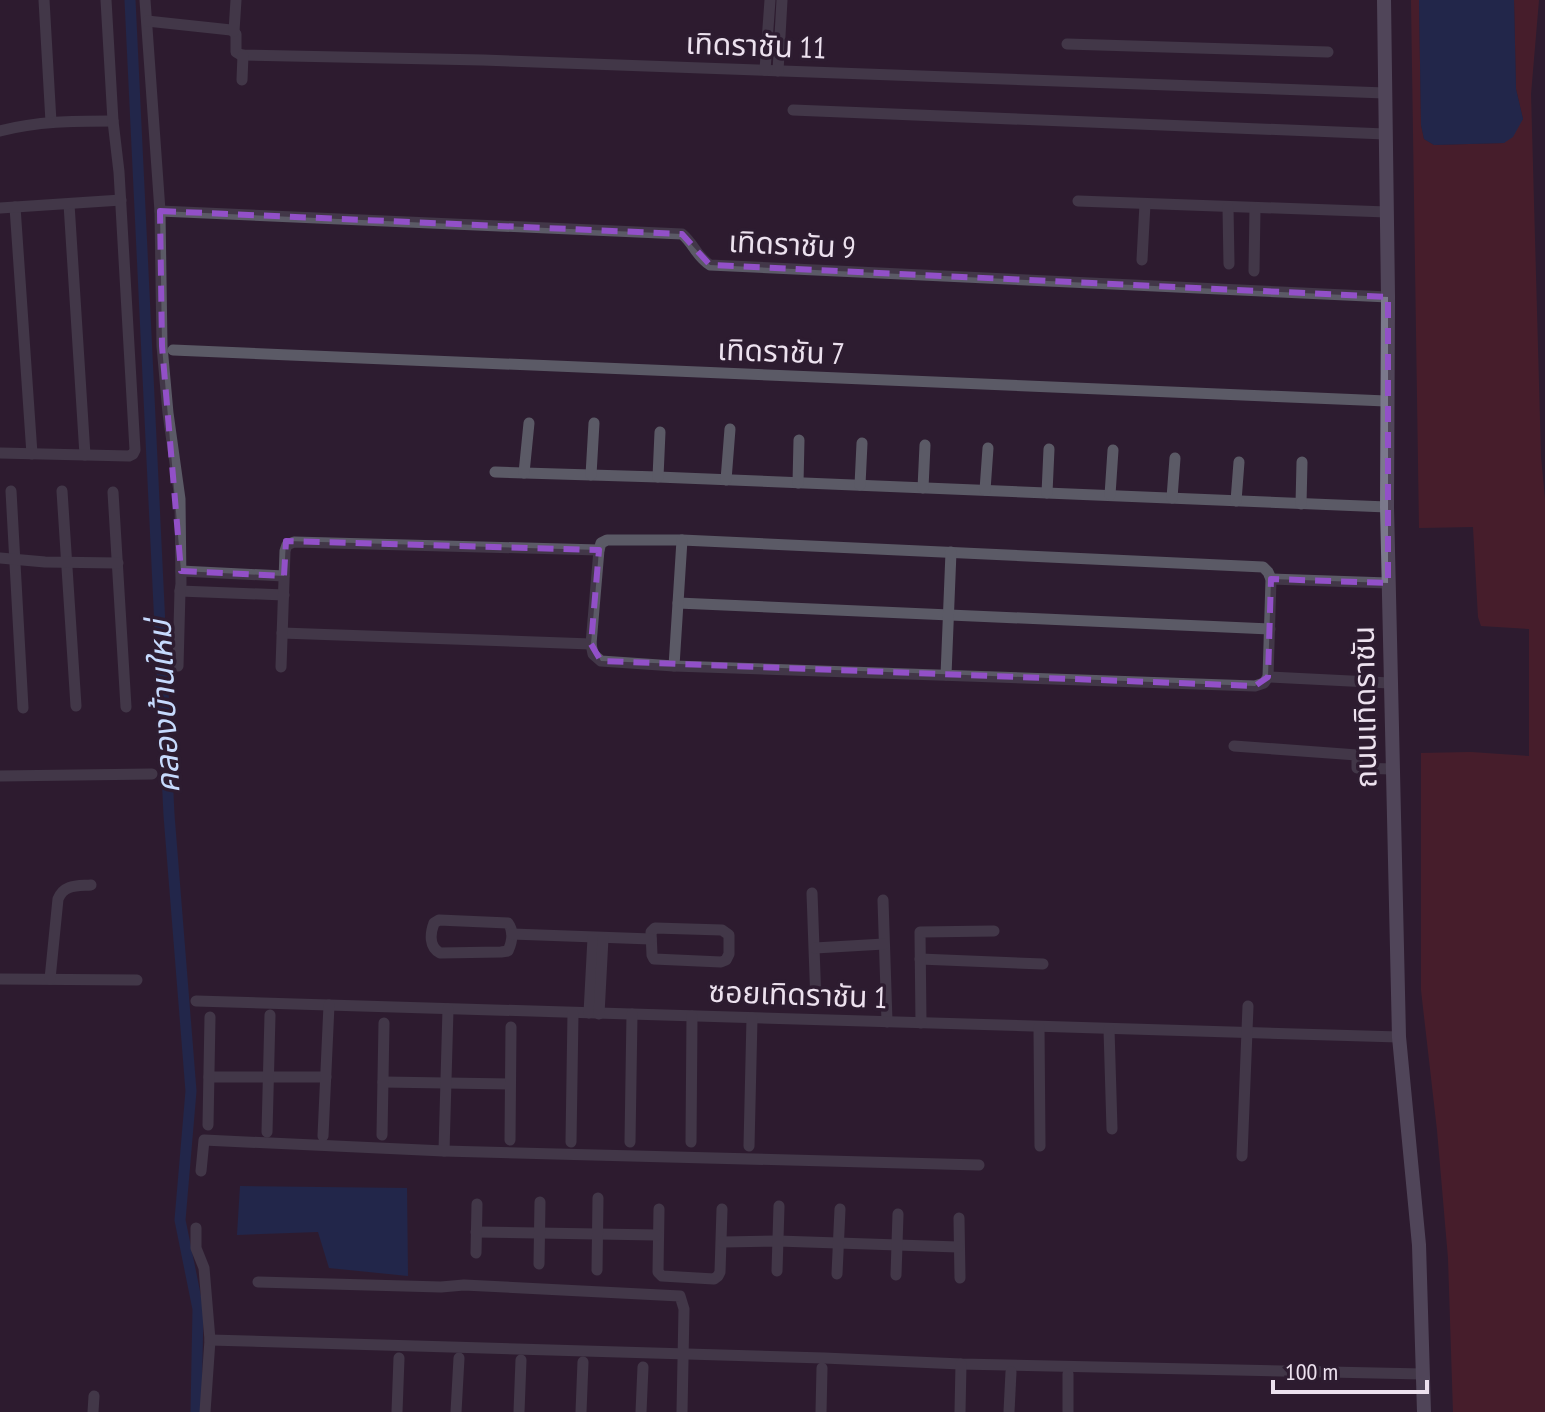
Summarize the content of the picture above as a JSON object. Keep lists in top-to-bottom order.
{
  "streets": {
    "street": [
      "เทิดราชัน 11",
      "เทิดราชัน 9",
      "เทิดราชัน 7",
      "ถนนเทิดราชัน",
      "ซอยเทิดราชัน 1"
    ]
  },
  "crossings": [
    ["เทิดราชัน 11", "ถนนเทิดราชัน"],
    ["เทิดราชัน 9", "ถนนเทิดราชัน"],
    ["เทิดราชัน 7", "ถนนเทิดราชัน"],
    ["ถนนเทิดราชัน", "ซอยเทิดราชัน 1"]
  ],
  "water": ["คลองบ้านใหม่"],
  "scale_bar": "100 m"
}
